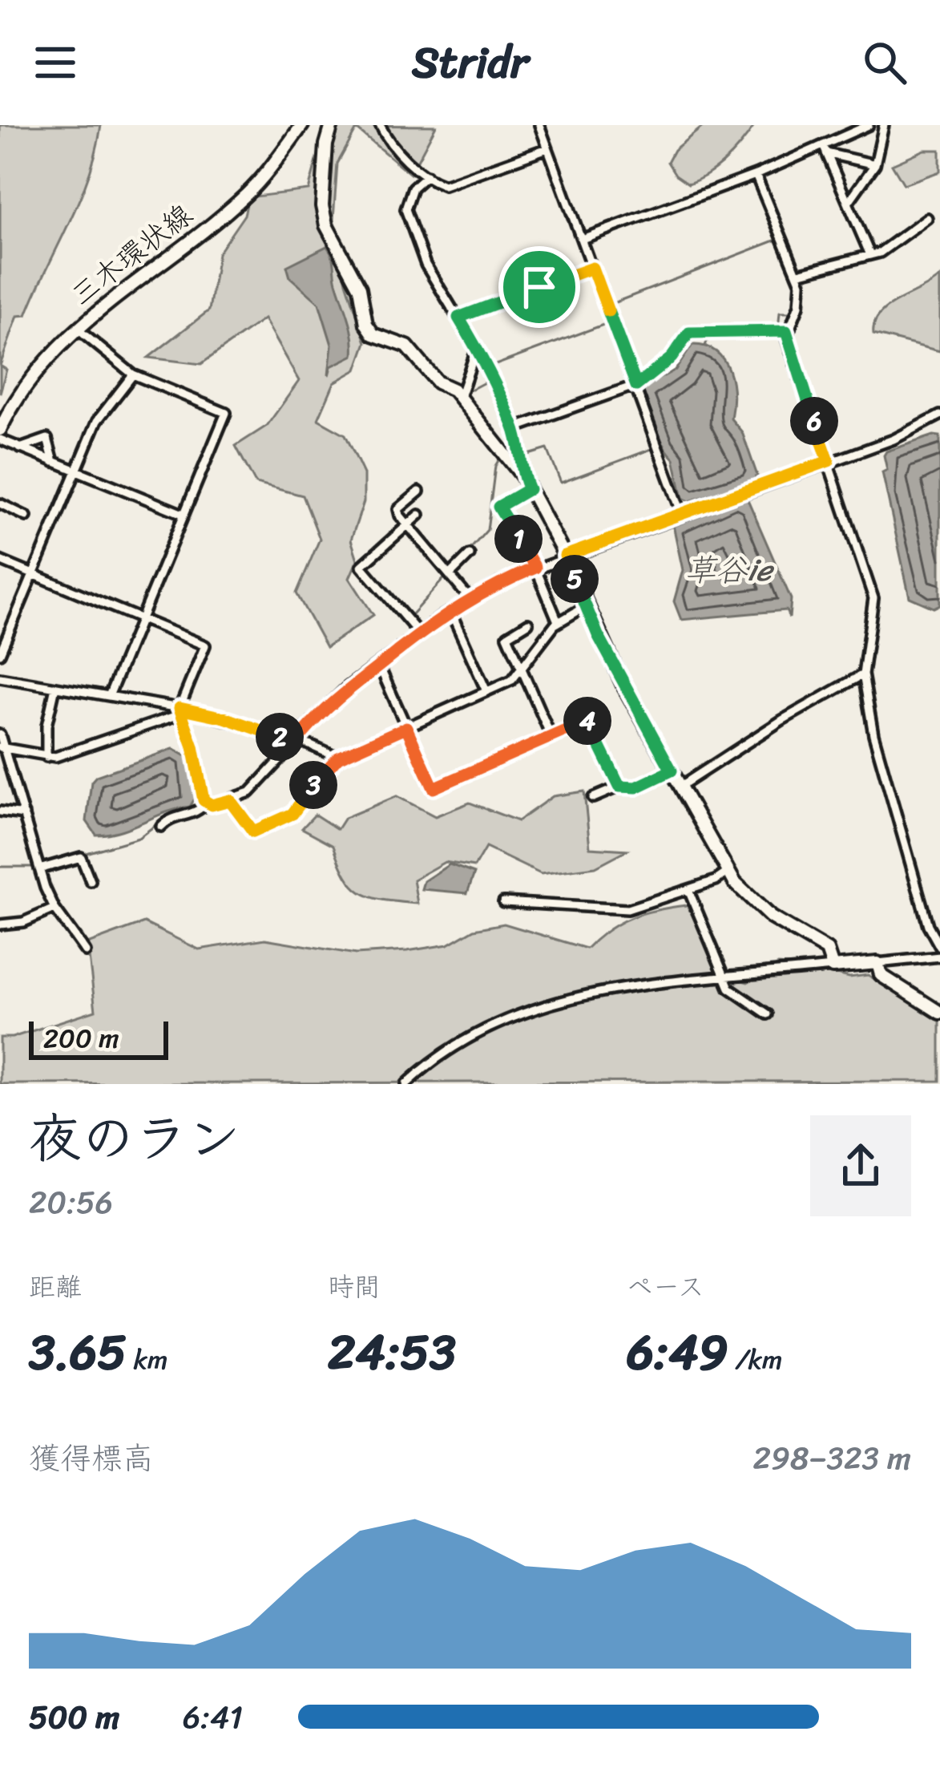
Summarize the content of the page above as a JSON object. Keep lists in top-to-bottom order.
{
  "streets": {
    "main road": ["三木環状線"]
  },
  "water": ["草谷ie"],
  "scale_bar": "200 m",
  "page": {
    "header": "Stridr",
    "pins": [
      "6",
      "1",
      "5",
      "4",
      "2",
      "3"
    ],
    "scale": "200 m",
    "heading": ["夜のラン", "20:56"],
    "stats": [
      ["距離", "3.65 km"],
      ["時間", "24:53"],
      ["ペース", "6:49 /km"]
    ],
    "chart": ["獲得標高", "298–323 m"],
    "list": [
      {
        "name": "500 m",
        "note": "6:41"
      }
    ]
  }
}
